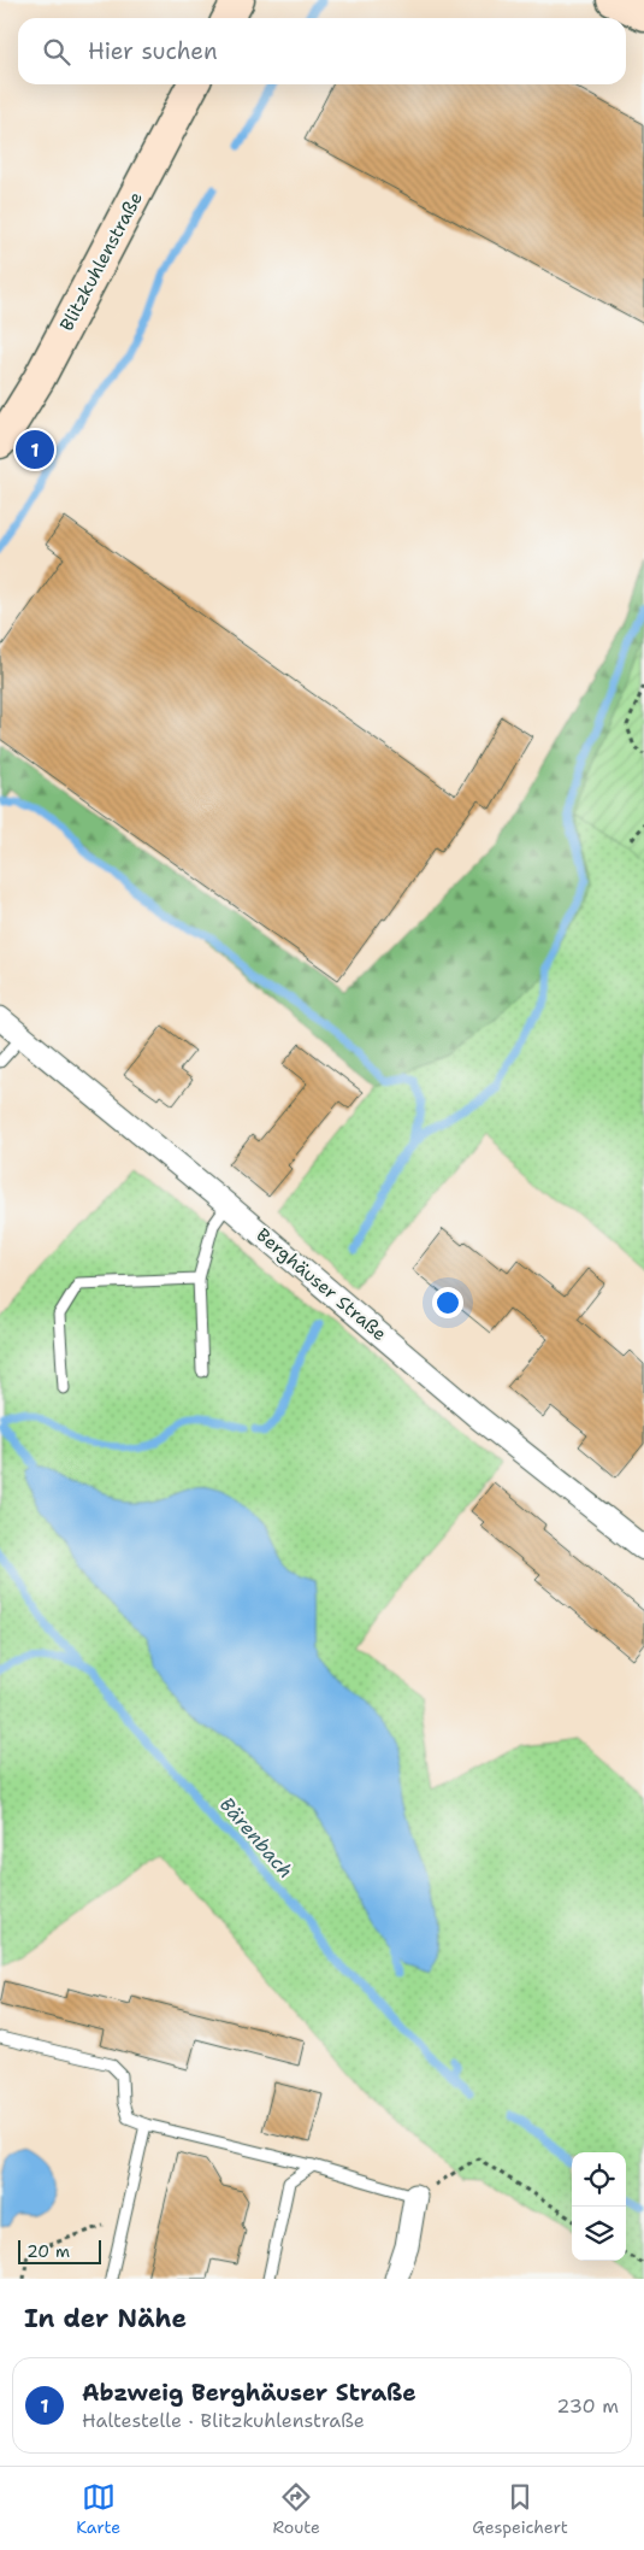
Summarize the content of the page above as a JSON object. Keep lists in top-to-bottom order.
{
  "streets": {
    "main road": ["Blitzkuhlenstraße"],
    "street": ["Berghäuser Straße"]
  },
  "water": ["Bärenbach"],
  "scale_bar": "20 m",
  "page": {
    "search": "Hier suchen",
    "pins": "1",
    "scale": "20 m",
    "heading": "In der Nähe",
    "list": [
      {
        "mark": "1",
        "name": "Abzweig Berghäuser Straße",
        "note": "Haltestelle · Blitzkuhlenstraße",
        "value": "230 m"
      }
    ],
    "nav": ["Karte", "Route", "Gespeichert"]
  }
}
